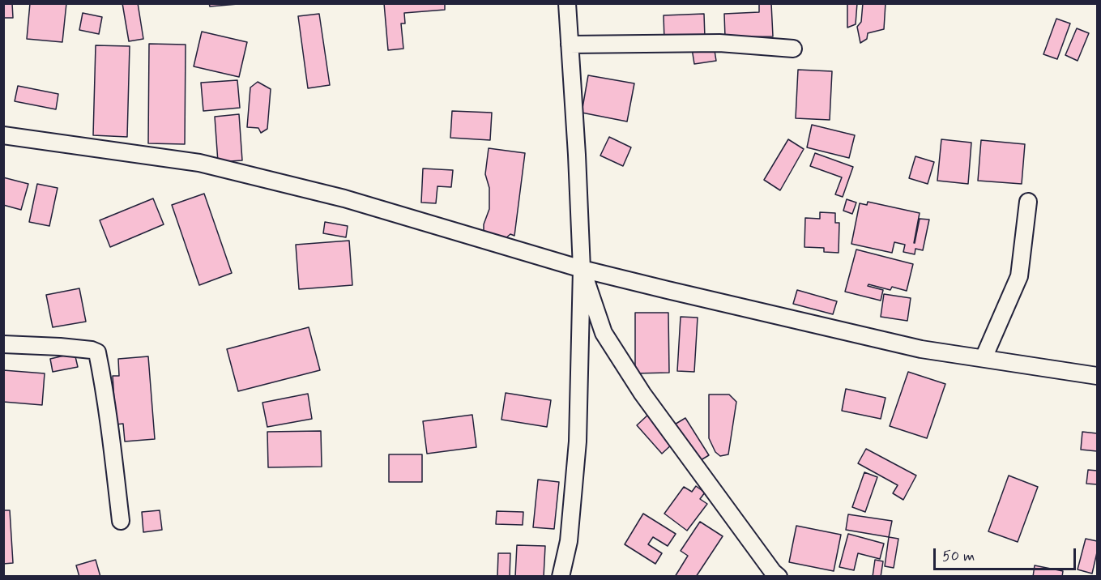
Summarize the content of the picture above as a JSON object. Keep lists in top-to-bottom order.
{
  "scale_bar": "50 m"
}
